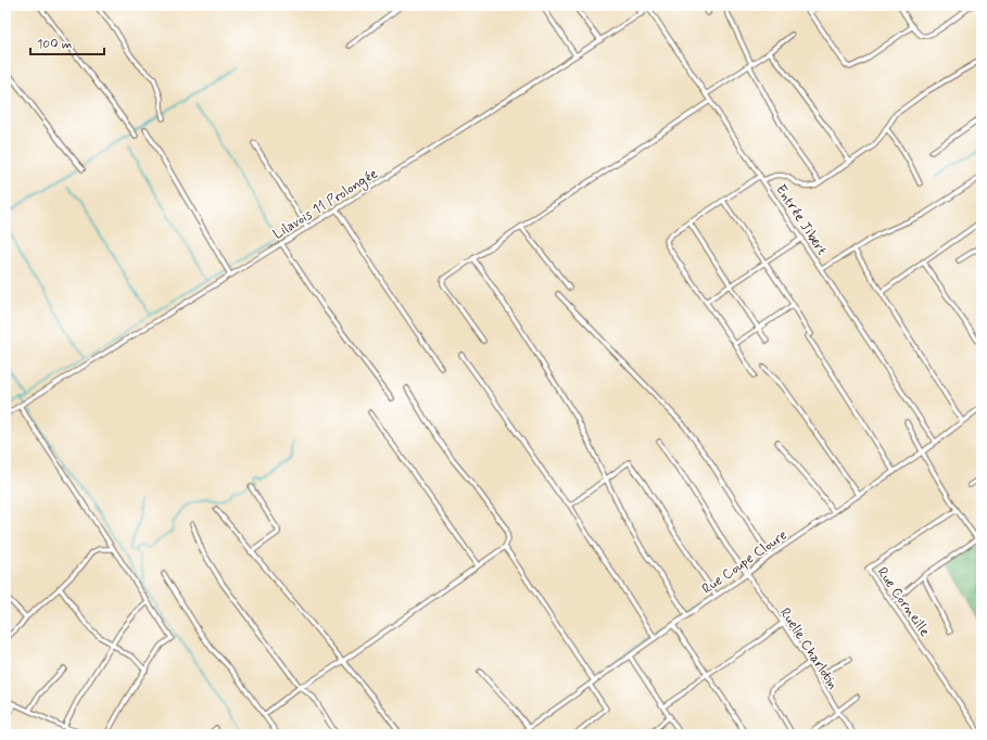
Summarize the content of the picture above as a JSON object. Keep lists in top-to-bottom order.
{
  "streets": {
    "street": [
      "Lilavois 11 Prolongée",
      "Entrée Jibert",
      "Rue Coupe Cloure",
      "Rue Corneille",
      "Ruelle Charlotin"
    ]
  },
  "crossings": [
    ["Lilavois 11 Prolongée", "Entrée Jibert"],
    ["Entrée Jibert", "Rue Coupe Cloure"],
    ["Rue Coupe Cloure", "Ruelle Charlotin"]
  ],
  "scale_bar": "100 m"
}
